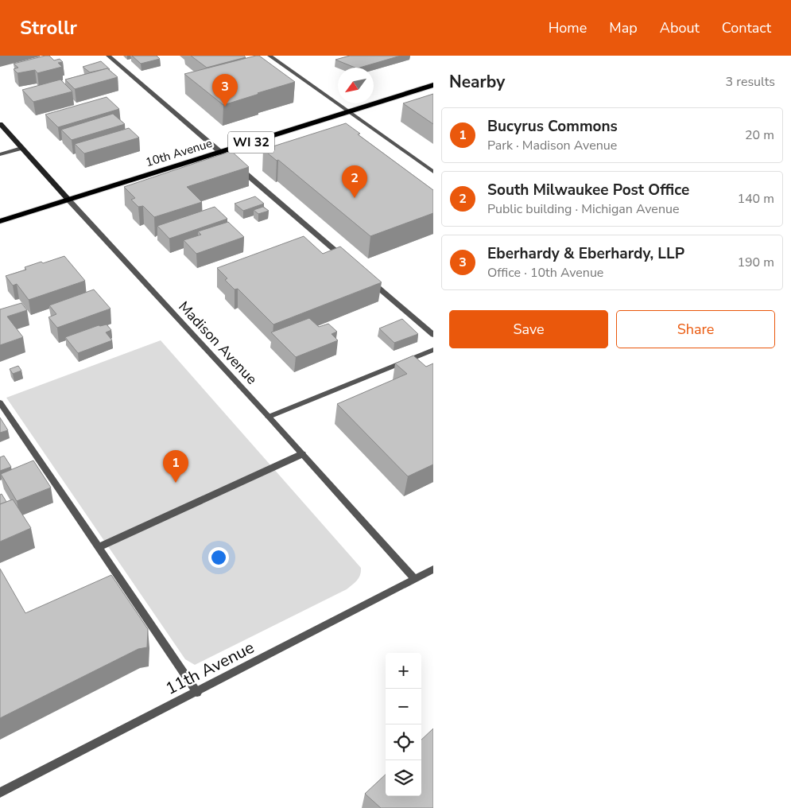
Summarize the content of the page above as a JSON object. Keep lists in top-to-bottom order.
{
  "streets": {
    "main road": ["WI 32", "10th Avenue"],
    "street": ["Madison Avenue", "11th Avenue"]
  },
  "crossings": [
    ["10th Avenue", "Madison Avenue"],
    ["Madison Avenue", "11th Avenue"]
  ],
  "north": "bottom left",
  "page": {
    "header": "Strollr",
    "nav": [
      "Home",
      "Map",
      "About",
      "Contact"
    ],
    "heading": ["Nearby", "3 results"],
    "pins": ["3", "2", "1"],
    "list": [
      {
        "mark": "1",
        "name": "Bucyrus Commons",
        "note": "Park · Madison Avenue",
        "value": "20 m"
      },
      {
        "mark": "2",
        "name": "South Milwaukee Post Office",
        "note": "Public building · Michigan Avenue",
        "value": "140 m"
      },
      {
        "mark": "3",
        "name": "Eberhardy & Eberhardy, LLP",
        "note": "Office · 10th Avenue",
        "value": "190 m"
      }
    ],
    "buttons": ["Save", "Share"],
    "map_buttons": ["+", "−"]
  }
}
